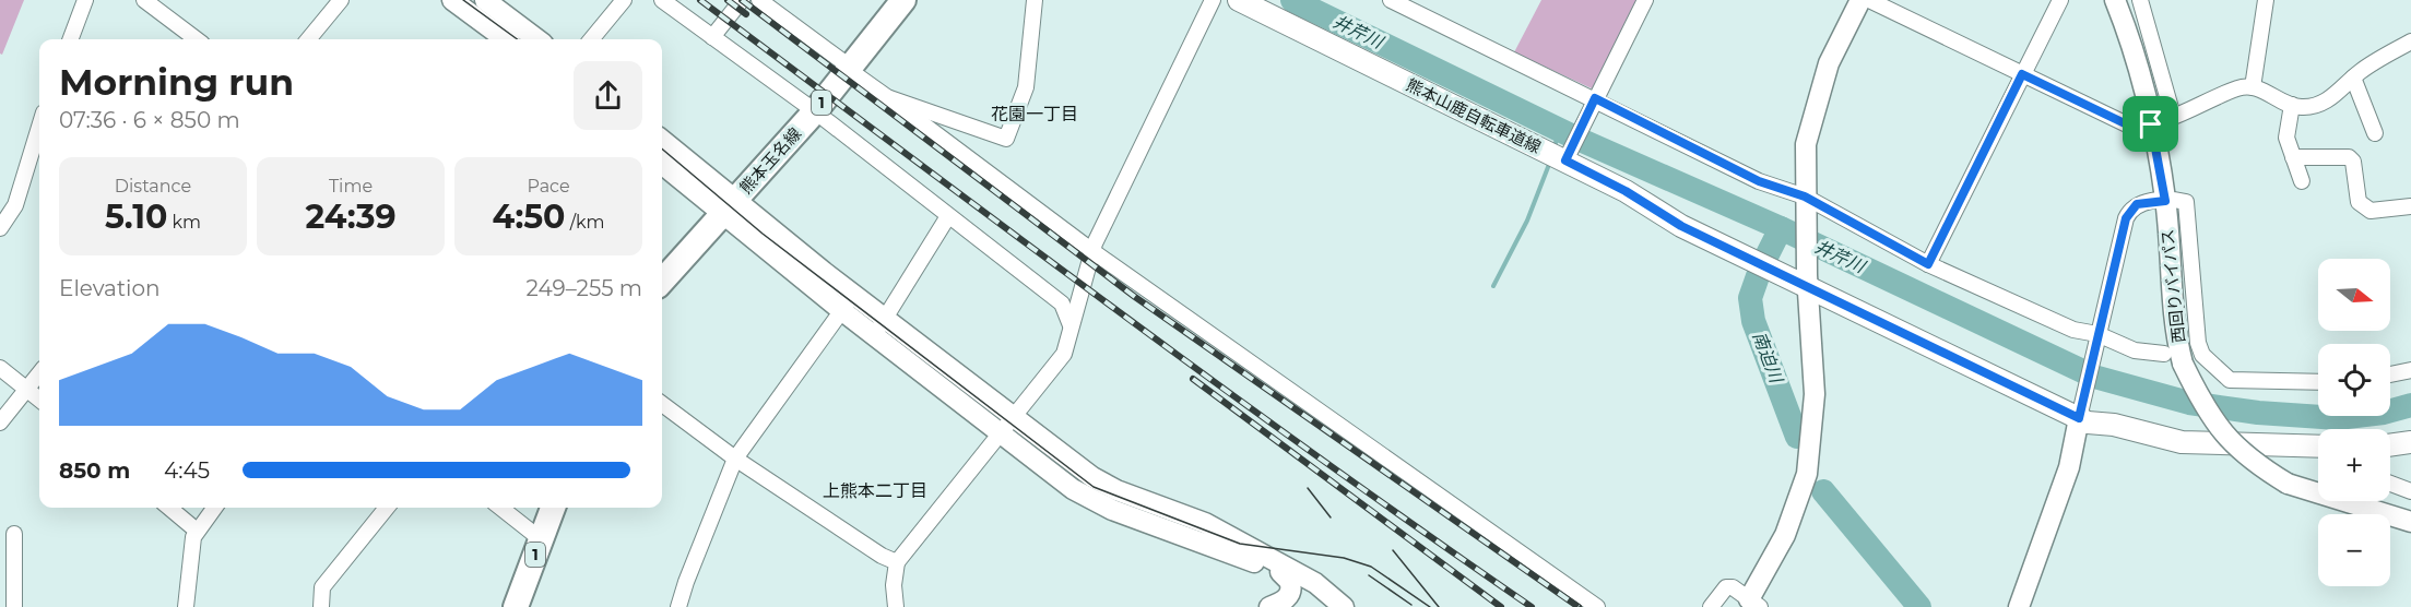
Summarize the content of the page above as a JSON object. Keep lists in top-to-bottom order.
{
  "streets": {
    "main road": ["1", "熊本山鹿自転車道線", "熊本玉名線"],
    "street": ["西回りバイパス"]
  },
  "districts": ["花園一丁目", "上熊本二丁目"],
  "water": ["井芹川", "南迫川"],
  "north": "right",
  "page": {
    "heading": ["Morning run", "07:36 · 6 × 850 m"],
    "stats": [
      ["Distance", "5.10 km"],
      ["Time", "24:39"],
      ["Pace", "4:50 /km"]
    ],
    "map_buttons": ["+", "−"],
    "chart": ["Elevation", "249–255 m"],
    "list": [
      {
        "name": "850 m",
        "note": "4:45"
      }
    ]
  }
}
